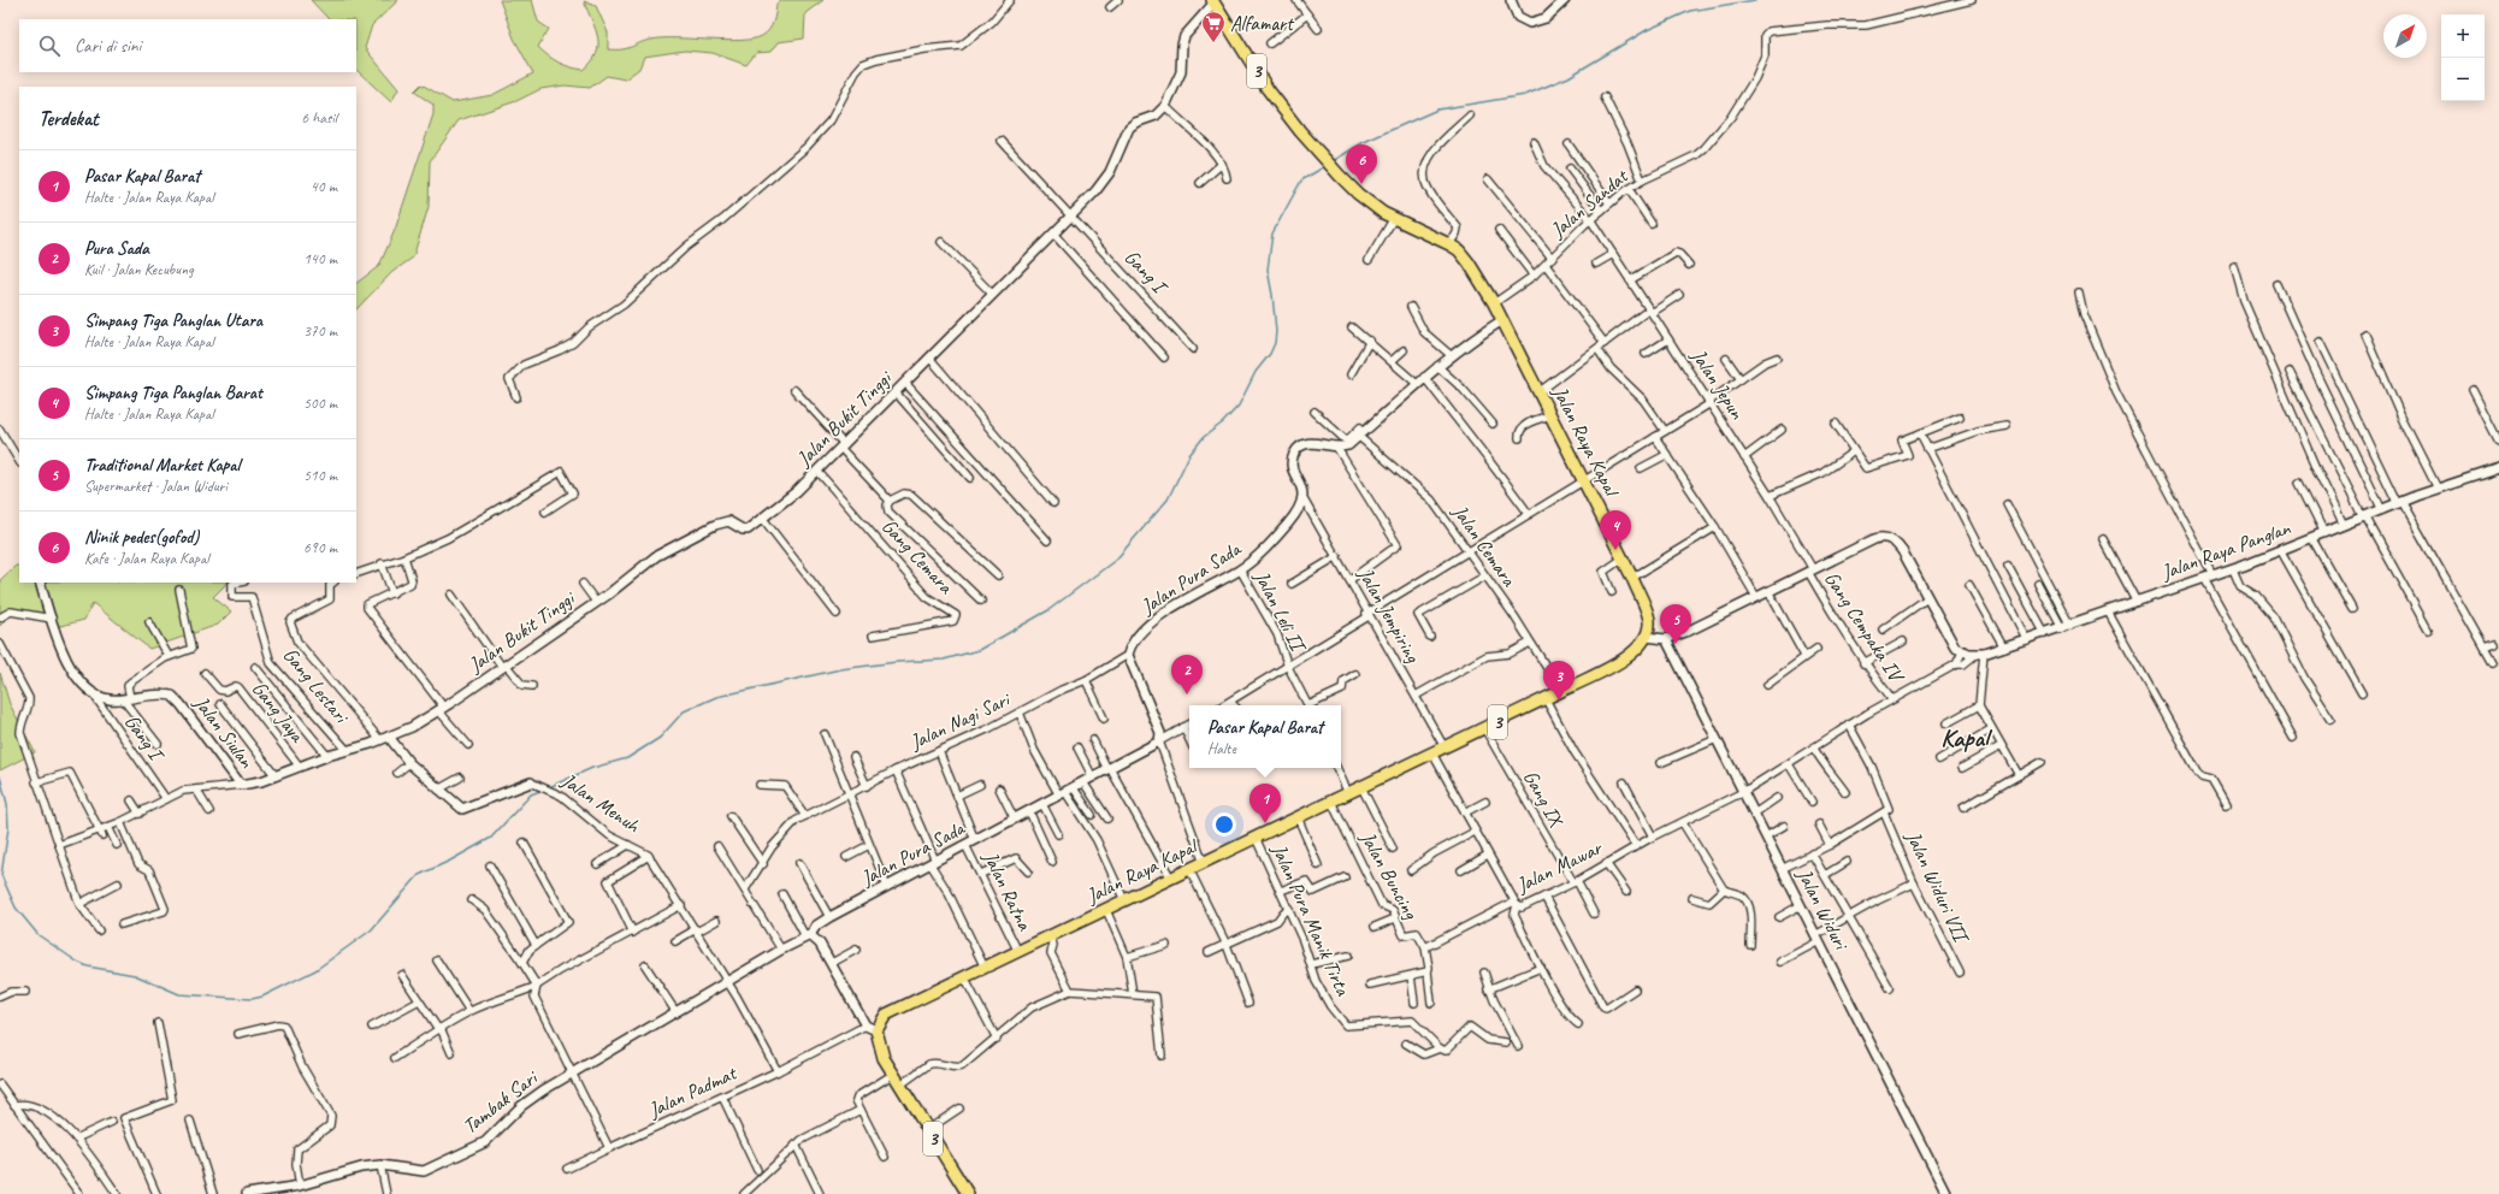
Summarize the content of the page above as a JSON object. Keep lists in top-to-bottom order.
{
  "streets": {
    "highway": ["3", "Jalan Raya Kapal"],
    "street": [
      "Jalan Sandat",
      "Gang I",
      "Jalan Jepun",
      "Jalan Bukit Tinggi",
      "Jalan Cemara",
      "Jalan Raya Panglan",
      "Gang Cemara",
      "Jalan Pura Sada",
      "Jalan Leli II",
      "Jalan Jempiring",
      "Gang Cempaka IV",
      "Gang Lestari",
      "Gang Jaya",
      "Jalan Nagi Sari",
      "Jalan Siulan",
      "Gang IX",
      "Jalan Menuh",
      "Jalan Mawar",
      "Jalan Buncing",
      "Jalan Widuri VII",
      "Jalan Ratna",
      "Jalan Widuri",
      "Jalan Pura Manik Tirta",
      "Jalan Padmat",
      "Tambak Sari"
    ]
  },
  "crossings": [
    ["3", "Jalan Raya Kapal"],
    ["3", "Jalan Padmat"],
    ["Jalan Sandat", "Jalan Jepun"],
    ["Jalan Sandat", "Jalan Raya Kapal"],
    ["Gang I", "Jalan Bukit Tinggi"],
    ["Gang I", "Jalan Siulan"],
    ["Jalan Jepun", "Gang Cempaka IV"],
    ["Jalan Bukit Tinggi", "Jalan Raya Kapal"],
    ["Jalan Bukit Tinggi", "Gang Cemara"],
    ["Jalan Bukit Tinggi", "Jalan Siulan"],
    ["Jalan Bukit Tinggi", "Jalan Menuh"],
    ["Jalan Raya Kapal", "Jalan Cemara"],
    ["Jalan Raya Kapal", "Jalan Jempiring"],
    ["Jalan Raya Kapal", "Gang IX"],
    ["Jalan Raya Kapal", "Jalan Mawar"],
    ["Jalan Raya Kapal", "Jalan Buncing"],
    ["Jalan Raya Kapal", "Jalan Ratna"],
    ["Jalan Raya Kapal", "Jalan Pura Manik Tirta"],
    ["Jalan Raya Kapal", "Jalan Padmat"],
    ["Jalan Raya Panglan", "Jalan Mawar"],
    ["Jalan Pura Sada", "Jalan Leli II"],
    ["Jalan Pura Sada", "Jalan Jempiring"],
    ["Jalan Pura Sada", "Jalan Nagi Sari"],
    ["Jalan Pura Sada", "Jalan Ratna"],
    ["Jalan Pura Sada", "Tambak Sari"],
    ["Gang Cempaka IV", "Jalan Mawar"],
    ["Gang Lestari", "Jalan Siulan"],
    ["Gang Jaya", "Jalan Siulan"],
    ["Jalan Siulan", "Jalan Menuh"],
    ["Gang IX", "Jalan Mawar"],
    ["Jalan Menuh", "Jalan Padmat"],
    ["Jalan Menuh", "Tambak Sari"],
    ["Jalan Mawar", "Jalan Widuri VII"],
    ["Jalan Mawar", "Jalan Widuri"]
  ],
  "districts": ["Kapal"],
  "places": {
    "supermarket": ["Alfamart"]
  },
  "north": "top right",
  "page": {
    "map_buttons": ["+", "−"],
    "search": "Cari di sini",
    "heading": ["Terdekat", "6 hasil"],
    "pins": [
      "6",
      "4",
      "5",
      "2",
      "3",
      "1"
    ],
    "list": [
      {
        "mark": "1",
        "name": "Pasar Kapal Barat",
        "note": "Halte · Jalan Raya Kapal",
        "value": "40 m"
      },
      {
        "mark": "2",
        "name": "Pura Sada",
        "note": "Kuil · Jalan Kecubung",
        "value": "140 m"
      },
      {
        "mark": "3",
        "name": "Simpang Tiga Panglan Utara",
        "note": "Halte · Jalan Raya Kapal",
        "value": "370 m"
      },
      {
        "mark": "4",
        "name": "Simpang Tiga Panglan Barat",
        "note": "Halte · Jalan Raya Kapal",
        "value": "500 m"
      },
      {
        "mark": "5",
        "name": "Traditional Market Kapal",
        "note": "Supermarket · Jalan Widuri",
        "value": "510 m"
      },
      {
        "mark": "6",
        "name": "Ninik pedes(gofod)",
        "note": "Kafe · Jalan Raya Kapal",
        "value": "690 m"
      }
    ],
    "popup": ["Pasar Kapal Barat", "Halte"]
  }
}
